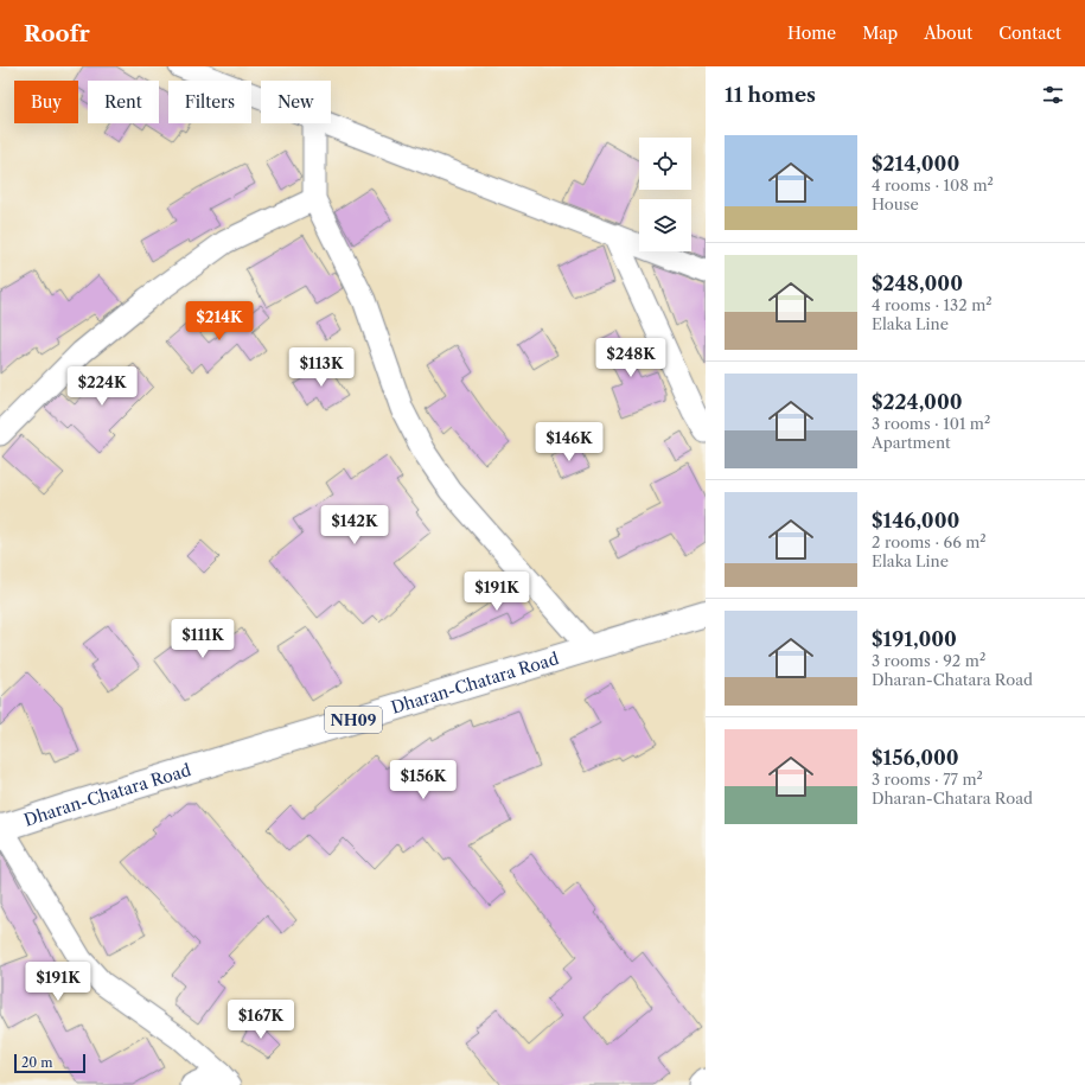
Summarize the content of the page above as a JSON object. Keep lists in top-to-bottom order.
{
  "streets": {
    "main road": ["Dharan-Chatara Road", "NH09"]
  },
  "scale_bar": "20 m",
  "page": {
    "header": "Roofr",
    "nav": [
      "Home",
      "Map",
      "About",
      "Contact"
    ],
    "heading": "11 homes",
    "chip": [
      "Buy",
      "Rent",
      "Filters",
      "New"
    ],
    "list": [
      {
        "name": "$214,000",
        "note": "4 rooms · 108 m² · House"
      },
      {
        "name": "$248,000",
        "note": "4 rooms · 132 m² · Elaka Line"
      },
      {
        "name": "$224,000",
        "note": "3 rooms · 101 m² · Apartment"
      },
      {
        "name": "$146,000",
        "note": "2 rooms · 66 m² · Elaka Line"
      },
      {
        "name": "$191,000",
        "note": "3 rooms · 92 m² · Dharan-Chatara Road"
      },
      {
        "name": "$156,000",
        "note": "3 rooms · 77 m² · Dharan-Chatara Road"
      }
    ],
    "price": [
      "$214K",
      "$248K",
      "$113K",
      "$224K",
      "$146K",
      "$142K",
      "$191K",
      "$111K",
      "$156K",
      "$191K",
      "$167K"
    ],
    "scale": "20 m"
  }
}
